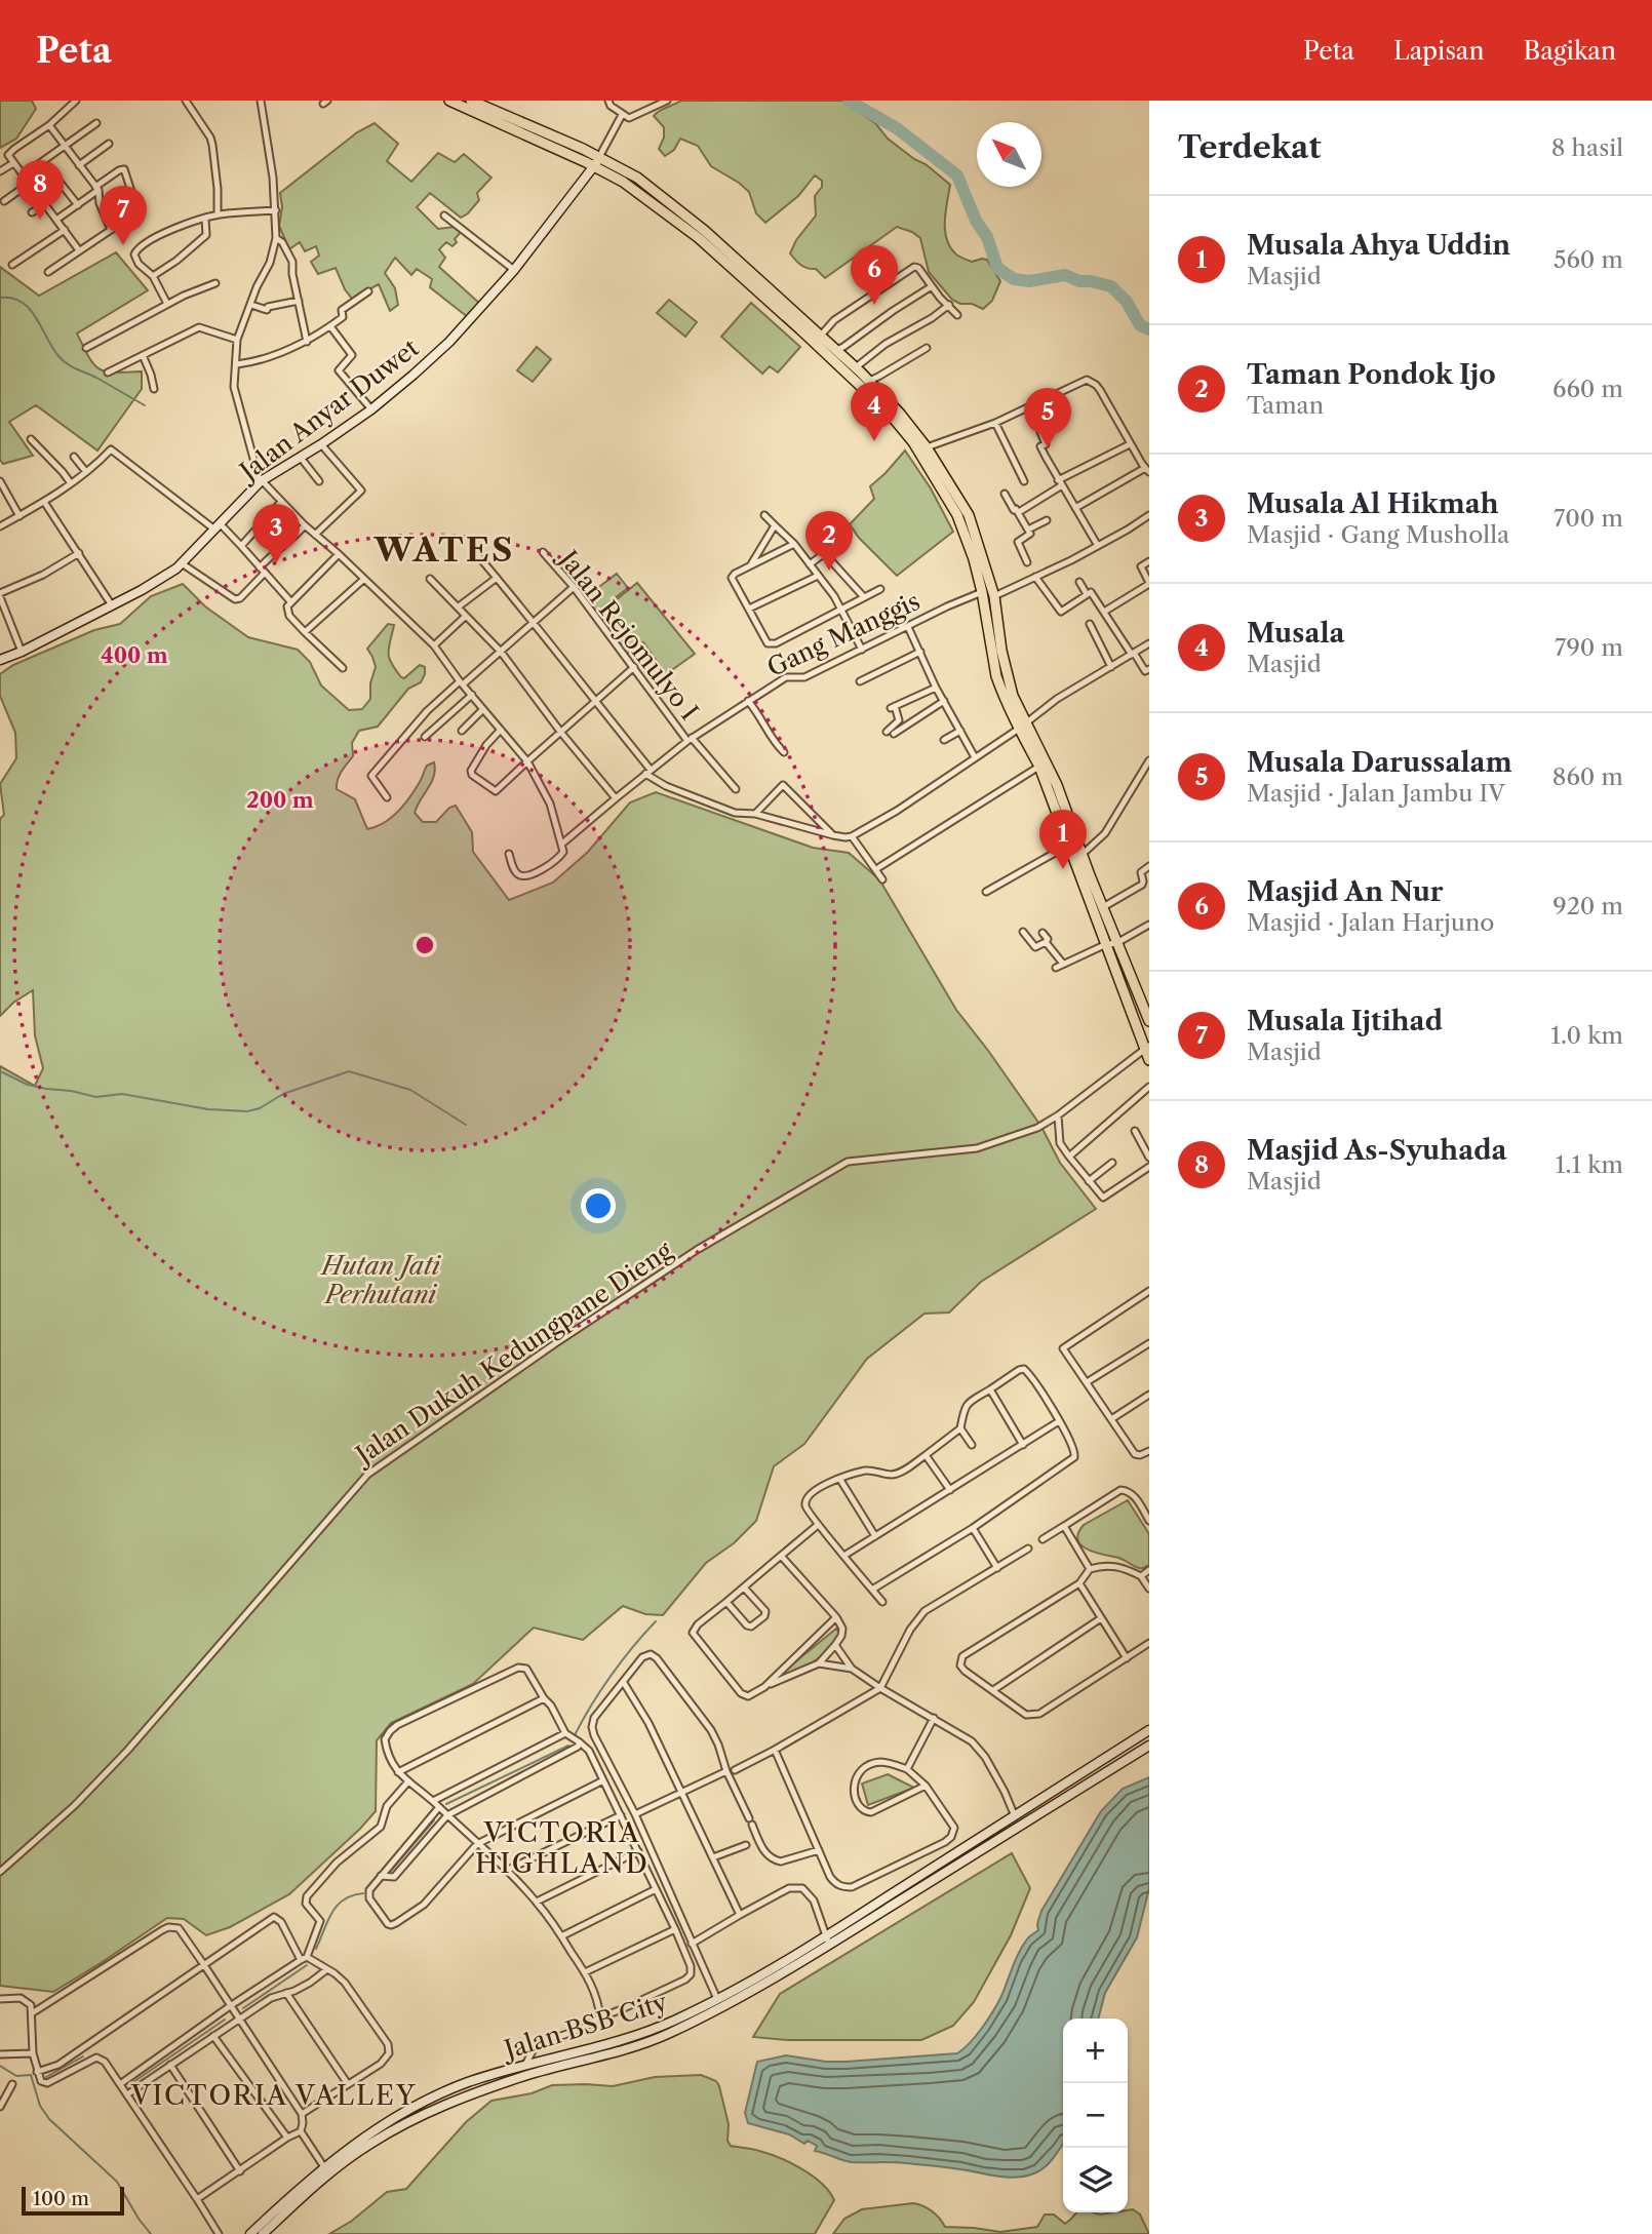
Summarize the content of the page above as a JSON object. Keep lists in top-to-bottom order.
{
  "streets": {
    "street": [
      "Jalan Anyar Duwet",
      "Gang Manggis",
      "Jalan Rejomulyo I",
      "Jalan Dukuh Kedungpane Dieng",
      "Jalan BSB City"
    ]
  },
  "crossings": [
    ["Gang Manggis", "Jalan Rejomulyo I"]
  ],
  "districts": ["WATES", "VICTORIA HIGHLAND", "VICTORIA VALLEY"],
  "parks": ["Hutan Jati Perhutani"],
  "scale_bar": "100 m",
  "north": "top left",
  "page": {
    "header": "Peta",
    "nav": ["Peta", "Lapisan", "Bagikan"],
    "heading": ["Terdekat", "8 hasil"],
    "pins": [
      "8",
      "7",
      "6",
      "4",
      "5",
      "3",
      "2",
      "1"
    ],
    "list": [
      {
        "mark": "1",
        "name": "Musala Ahya Uddin",
        "note": "Masjid",
        "value": "560 m"
      },
      {
        "mark": "2",
        "name": "Taman Pondok Ijo",
        "note": "Taman",
        "value": "660 m"
      },
      {
        "mark": "3",
        "name": "Musala Al Hikmah",
        "note": "Masjid · Gang Musholla",
        "value": "700 m"
      },
      {
        "mark": "4",
        "name": "Musala",
        "note": "Masjid",
        "value": "790 m"
      },
      {
        "mark": "5",
        "name": "Musala Darussalam",
        "note": "Masjid · Jalan Jambu IV",
        "value": "860 m"
      },
      {
        "mark": "6",
        "name": "Masjid An Nur",
        "note": "Masjid · Jalan Harjuno",
        "value": "920 m"
      },
      {
        "mark": "7",
        "name": "Musala Ijtihad",
        "note": "Masjid",
        "value": "1.0 km"
      },
      {
        "mark": "8",
        "name": "Masjid As-Syuhada",
        "note": "Masjid",
        "value": "1.1 km"
      }
    ],
    "map_buttons": ["+", "−"],
    "scale": "100 m"
  },
  "rings": ["400 m", "200 m"]
}
